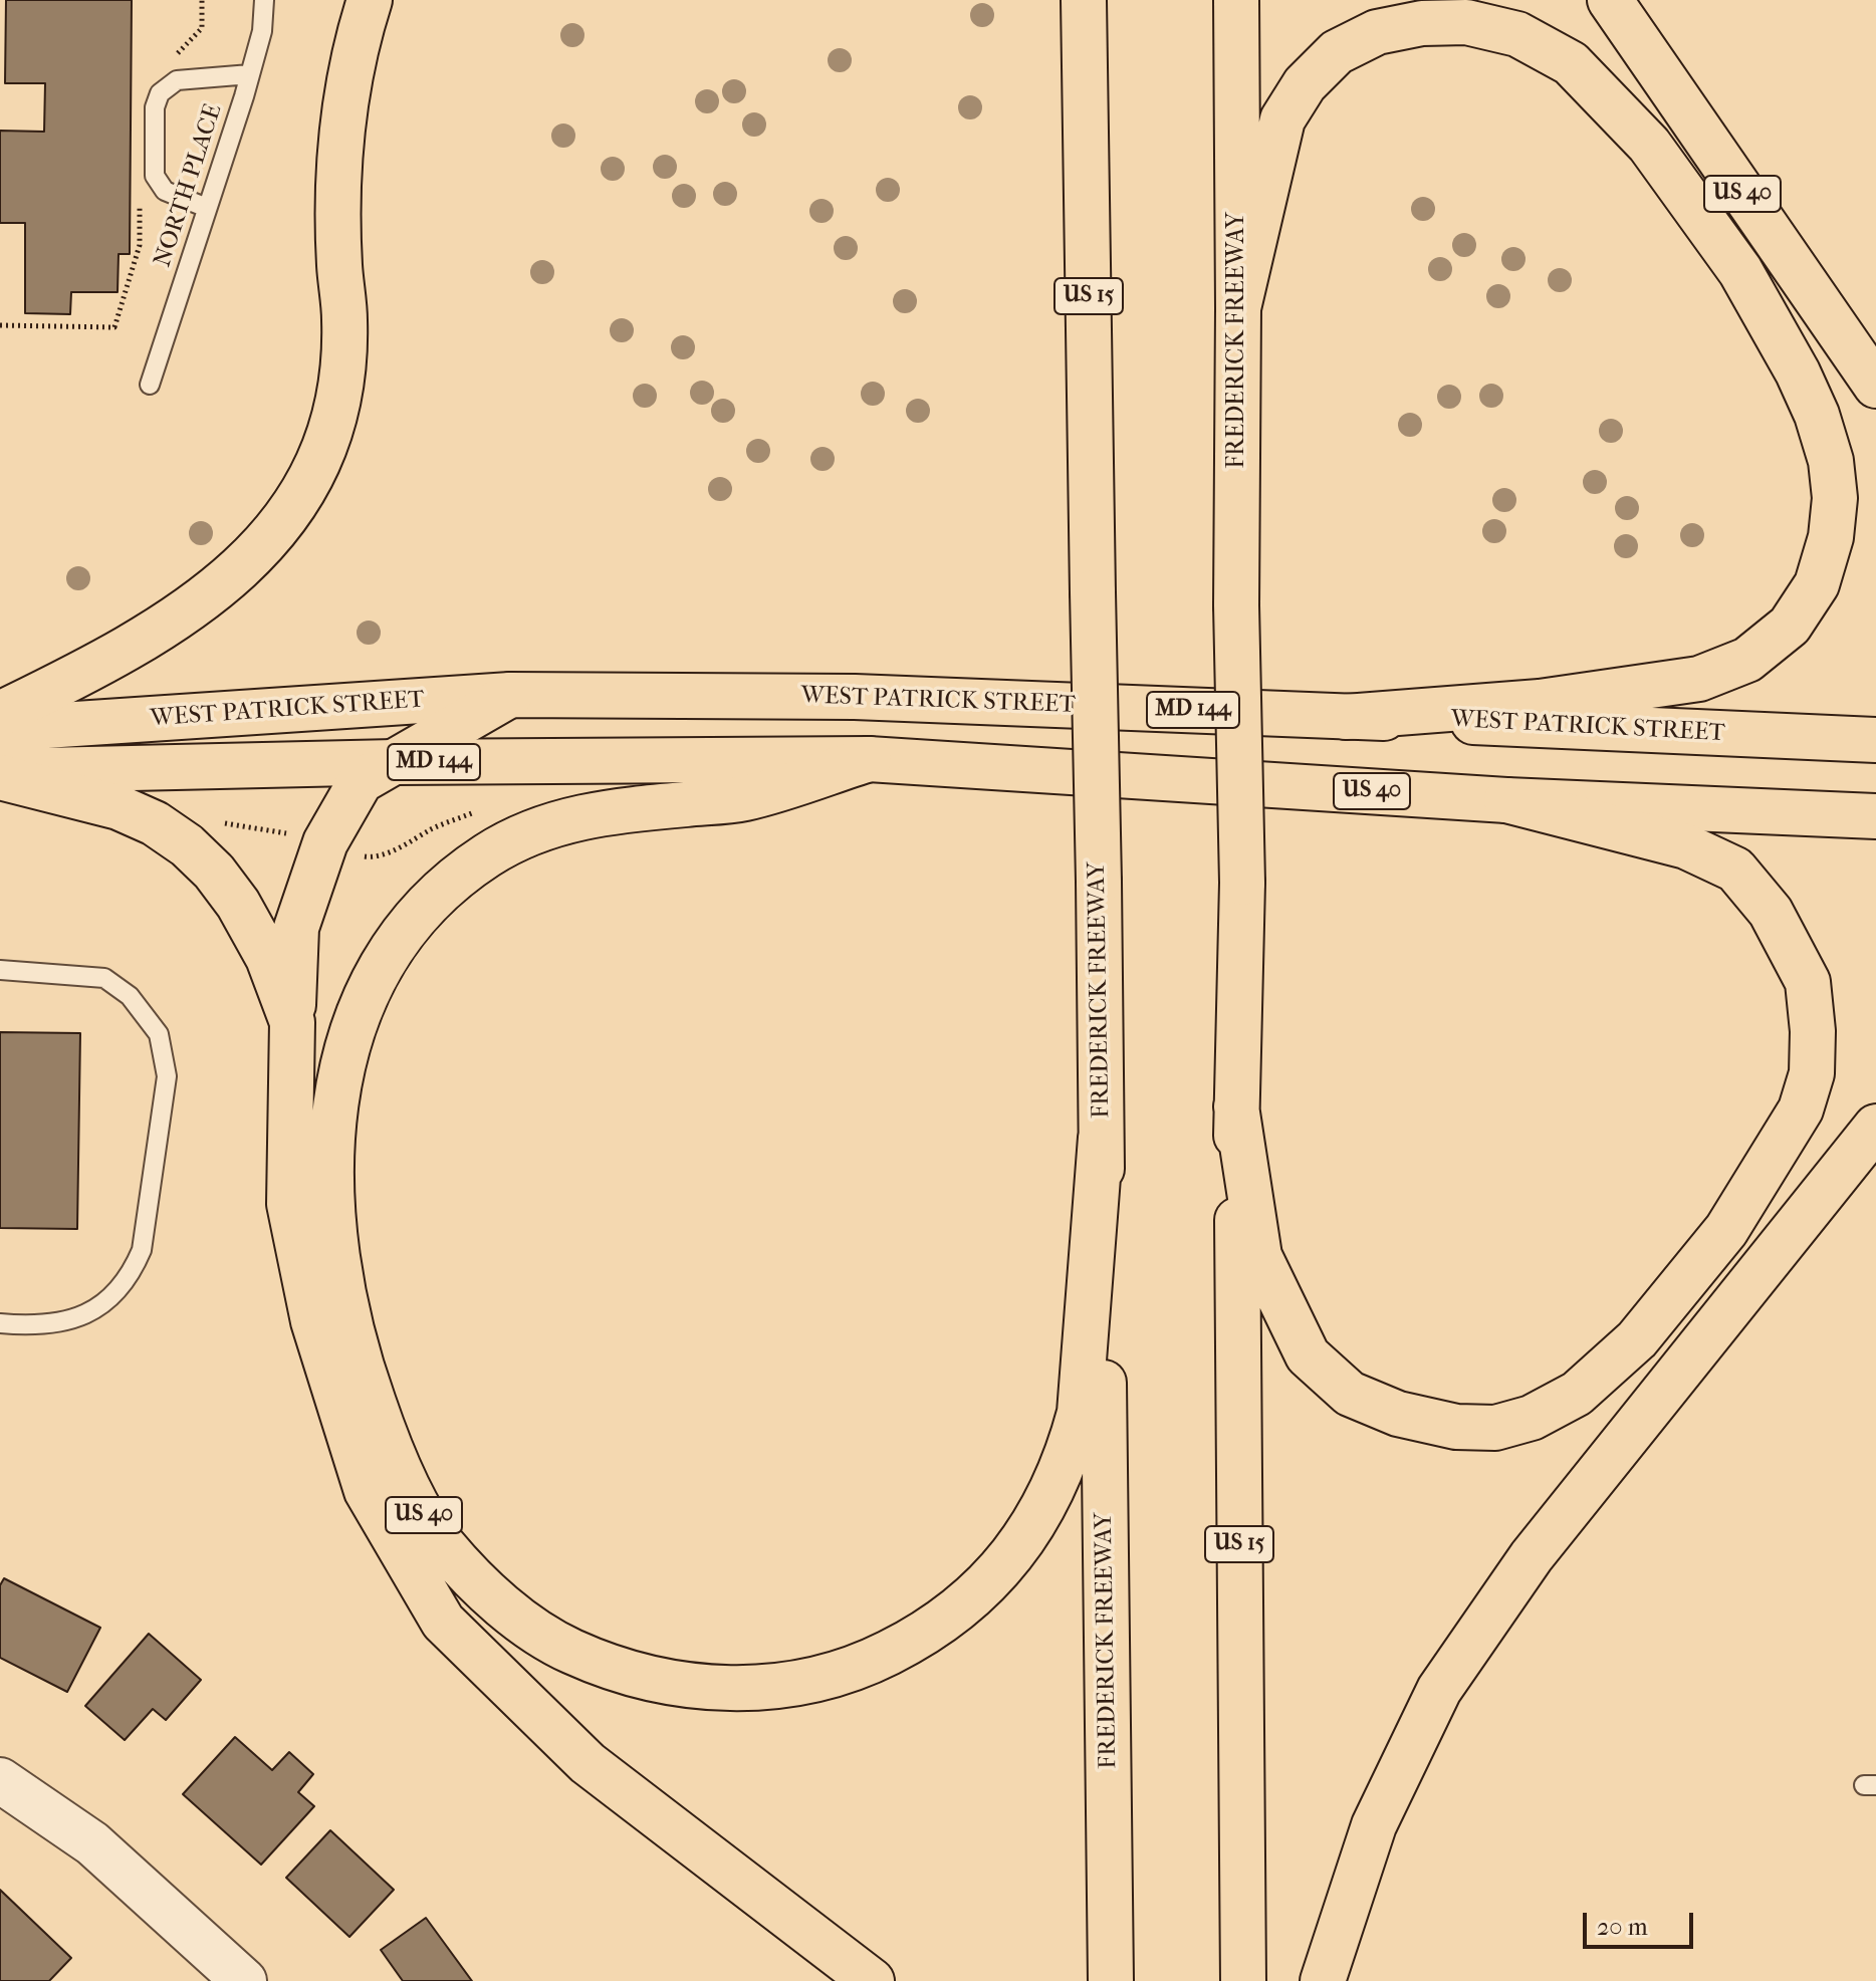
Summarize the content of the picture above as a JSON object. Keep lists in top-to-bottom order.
{
  "streets": {
    "main road": [
      "US 40",
      "US 15",
      "FREDERICK FREEWAY",
      "WEST PATRICK STREET",
      "MD 144"
    ],
    "lane": ["NORTH PLACE"]
  },
  "crossings": [
    ["US 40", "FREDERICK FREEWAY"],
    ["US 40", "WEST PATRICK STREET"]
  ],
  "scale_bar": "20 m"
}
